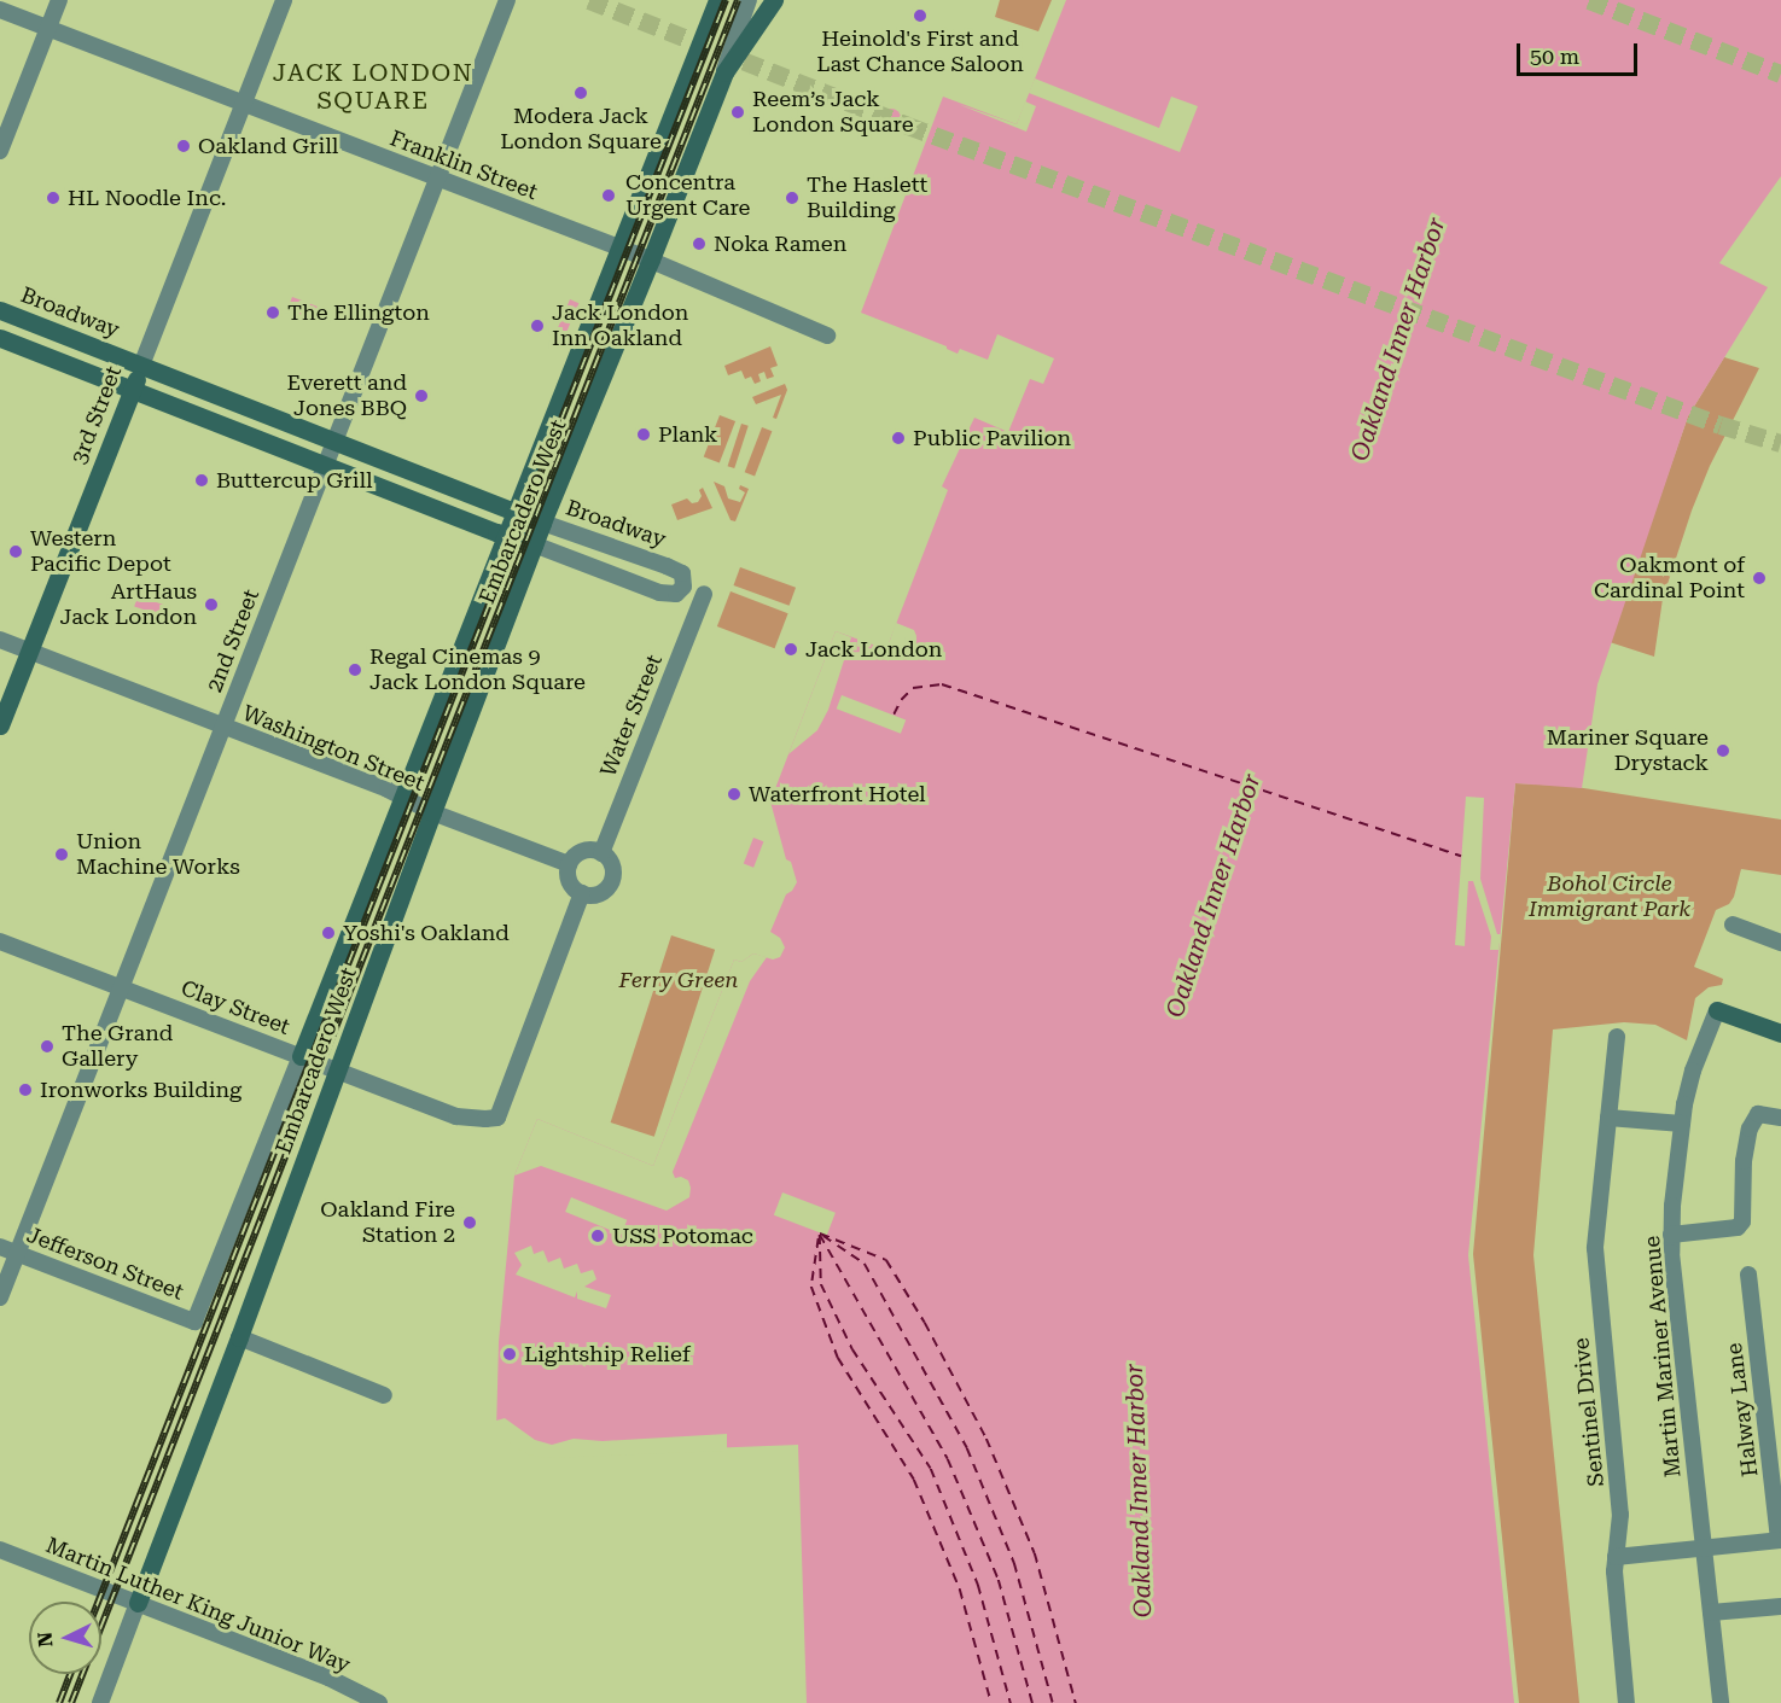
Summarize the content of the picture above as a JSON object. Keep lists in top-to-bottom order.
{
  "streets": {
    "street": [
      "Franklin Street",
      "Broadway",
      "3rd Street",
      "Embarcadero West",
      "2nd Street",
      "Water Street",
      "Washington Street",
      "Clay Street",
      "Jefferson Street",
      "Martin Mariner Avenue",
      "Halway Lane",
      "Sentinel Drive",
      "Martin Luther King Junior Way"
    ]
  },
  "crossings": [
    ["Franklin Street", "3rd Street"],
    ["Franklin Street", "Embarcadero West"],
    ["Franklin Street", "2nd Street"],
    ["Broadway", "3rd Street"],
    ["Broadway", "Embarcadero West"],
    ["Broadway", "2nd Street"],
    ["3rd Street", "Washington Street"],
    ["Embarcadero West", "Washington Street"],
    ["Embarcadero West", "Clay Street"],
    ["Embarcadero West", "Jefferson Street"],
    ["Embarcadero West", "Martin Luther King Junior Way"],
    ["2nd Street", "Washington Street"],
    ["2nd Street", "Clay Street"],
    ["2nd Street", "Jefferson Street"],
    ["Water Street", "Washington Street"],
    ["Water Street", "Clay Street"],
    ["Washington Street", "Clay Street"]
  ],
  "districts": ["JACK LONDON SQUARE"],
  "water": ["Oakland Inner Harbor"],
  "parks": ["Bohol Circle Immigrant Park", "Ferry Green"],
  "places": [
    "Heinold's First and Last Chance Saloon",
    "Modera Jack London Square",
    "Reem’s Jack London Square",
    "Oakland Grill",
    "Concentra Urgent Care",
    "HL Noodle Inc.",
    "The Haslett Building",
    "Noka Ramen",
    "The Ellington",
    "Jack London Inn Oakland",
    "Everett and Jones BBQ",
    "Plank",
    "Public Pavilion",
    "Buttercup Grill",
    "Western Pacific Depot",
    "Oakmont of Cardinal Point",
    "ArtHaus Jack London",
    "Jack London",
    "Regal Cinemas 9 Jack London Square",
    "Mariner Square Drystack",
    "Waterfront Hotel",
    "Union Machine Works",
    "Yoshi's Oakland",
    "The Grand Gallery",
    "Ironworks Building",
    "Oakland Fire Station 2",
    "USS Potomac",
    "Lightship Relief"
  ],
  "scale_bar": "50 m",
  "north": "left"
}
